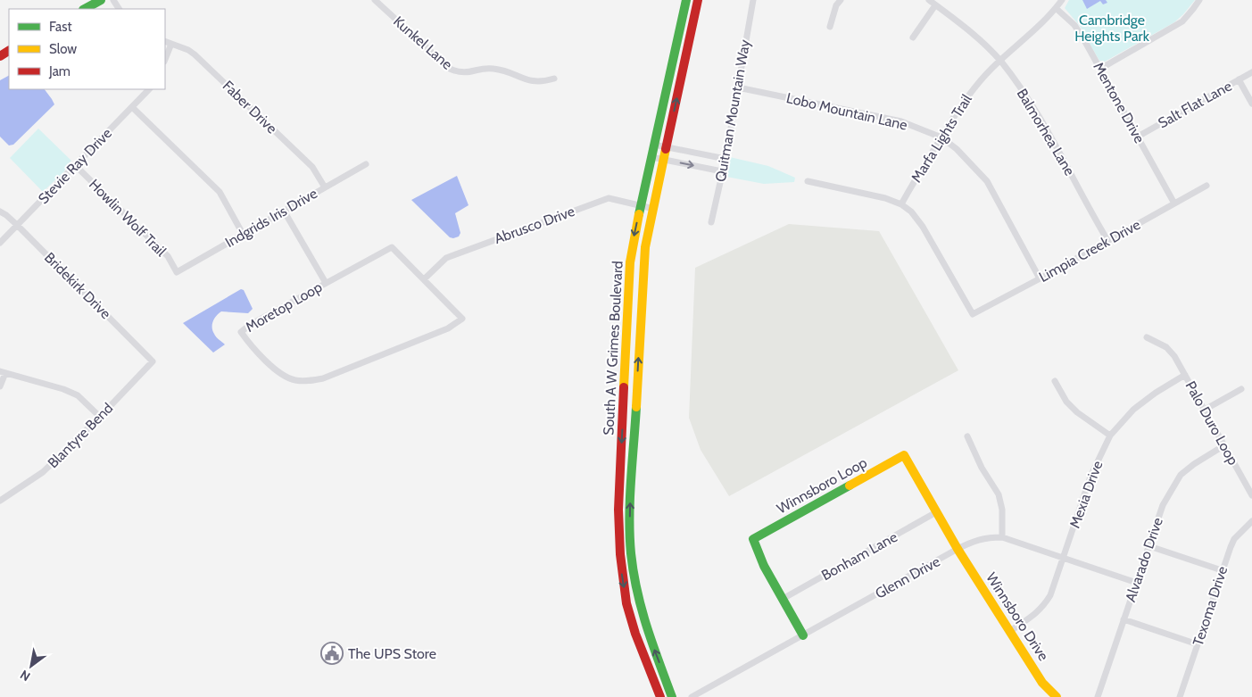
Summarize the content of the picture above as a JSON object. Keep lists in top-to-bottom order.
{
  "streets": {
    "main road": ["South A W Grimes Boulevard", "Winnsboro Loop", "Winnsboro Drive"],
    "street": [
      "Kunkel Lane",
      "Mentone Drive",
      "Salt Flat Lane",
      "Faber Drive",
      "Quitman Mountain Way",
      "Lobo Mountain Lane",
      "Balmorhea Lane",
      "Marfa Lights Trail",
      "Stevie Ray Drive",
      "Howlin Wolf Trail",
      "Indgrids Iris Drive",
      "Abrusco Drive",
      "Limpia Creek Drive",
      "Bridekirk Drive",
      "Moretop Loop",
      "Palo Duro Loop",
      "Blantyre Bend",
      "Mexia Drive",
      "Bonham Lane",
      "Alvarado Drive",
      "Glenn Drive",
      "Texoma Drive"
    ]
  },
  "crossings": [
    ["Mentone Drive", "Salt Flat Lane"],
    ["Mentone Drive", "Marfa Lights Trail"],
    ["Mentone Drive", "Limpia Creek Drive"],
    ["Faber Drive", "Indgrids Iris Drive"],
    ["Quitman Mountain Way", "Lobo Mountain Lane"],
    ["Lobo Mountain Lane", "Marfa Lights Trail"],
    ["Lobo Mountain Lane", "Limpia Creek Drive"],
    ["Balmorhea Lane", "Marfa Lights Trail"],
    ["Balmorhea Lane", "Limpia Creek Drive"],
    ["Marfa Lights Trail", "Limpia Creek Drive"],
    ["Stevie Ray Drive", "Howlin Wolf Trail"],
    ["Stevie Ray Drive", "Bridekirk Drive"],
    ["Howlin Wolf Trail", "Indgrids Iris Drive"],
    ["Abrusco Drive", "Moretop Loop"],
    ["Abrusco Drive", "South A W Grimes Boulevard"],
    ["Bridekirk Drive", "Blantyre Bend"],
    ["Palo Duro Loop", "Mexia Drive"],
    ["Palo Duro Loop", "Alvarado Drive"],
    ["Winnsboro Loop", "Bonham Lane"],
    ["Winnsboro Loop", "Glenn Drive"],
    ["Winnsboro Loop", "Winnsboro Drive"],
    ["Mexia Drive", "Glenn Drive"],
    ["Mexia Drive", "Winnsboro Drive"],
    ["Alvarado Drive", "Glenn Drive"],
    ["Glenn Drive", "Winnsboro Drive"]
  ],
  "parks": ["Cambridge Heights Park"],
  "places": {
    "public building": ["The UPS Store"]
  },
  "legend": ["Fast", "Slow", "Jam"],
  "north": "bottom left"
}
